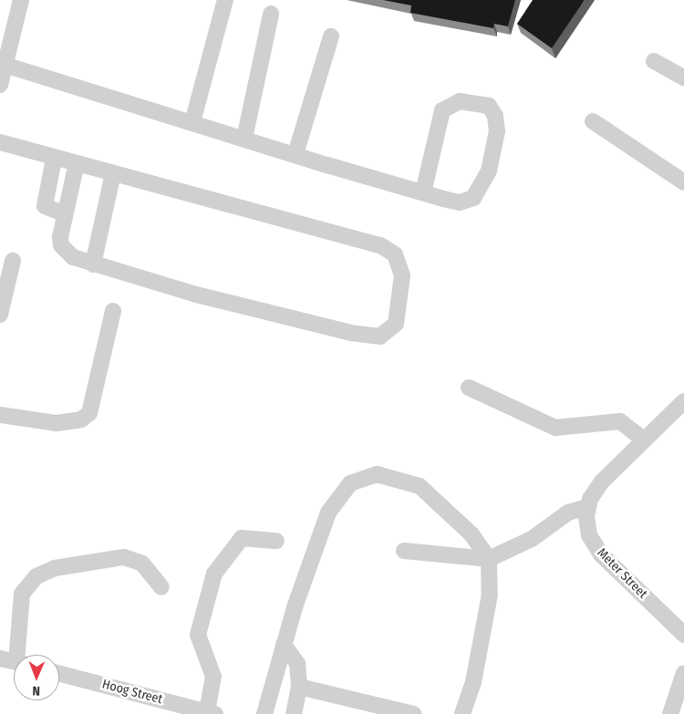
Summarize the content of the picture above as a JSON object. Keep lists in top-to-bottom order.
{
  "streets": {
    "street": ["Meter Street", "Hoog Street"]
  },
  "north": "bottom"
}
